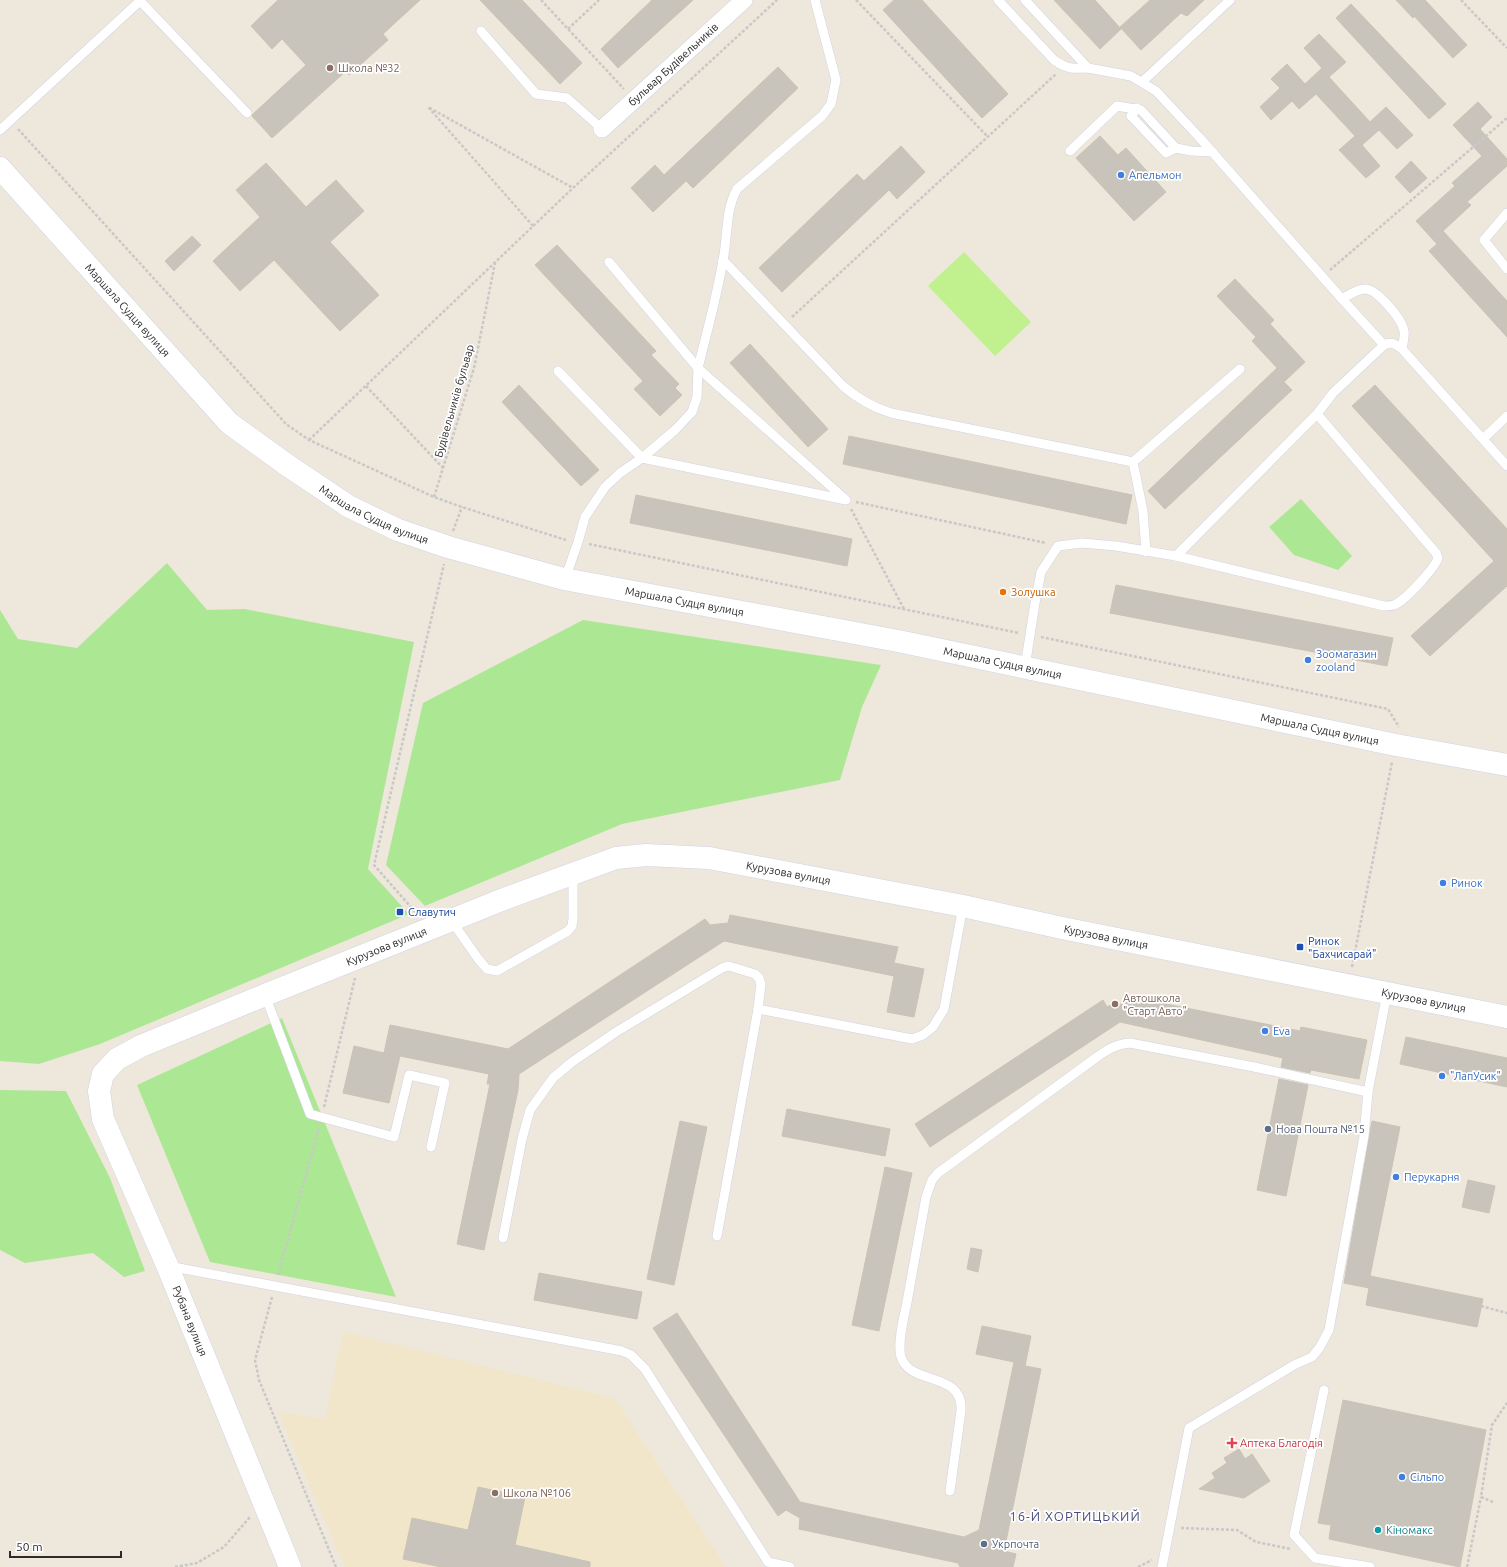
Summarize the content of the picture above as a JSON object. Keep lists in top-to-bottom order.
{
  "streets": {
    "street": [
      "бульвар Будівельників",
      "Маршала Судця вулиця",
      "Курузова вулиця",
      "Рубана вулиця"
    ],
    "path": ["Будівельників бульвар"]
  },
  "crossings": [
    ["Курузова вулиця", "Рубана вулиця"]
  ],
  "districts": ["16-Й ХОРТИЦЬКИЙ"],
  "places": {
    "other": [
      "Школа №32",
      "Апельмон",
      "Золушка",
      "Зоомагазин zooland",
      "Ринок",
      "Автошкола \"Старт Авто\"",
      "Eva",
      "\"ЛапУсик\"",
      "Нова Пошта №15",
      "Перукарня",
      "Сільпо",
      "Школа №106",
      "Кіномакс",
      "Укрпочта"
    ],
    "transit": ["Славутич", "Ринок \"Бахчисарай\""],
    "health": ["Аптека Благодiя"]
  },
  "scale_bar": "50 m"
}
